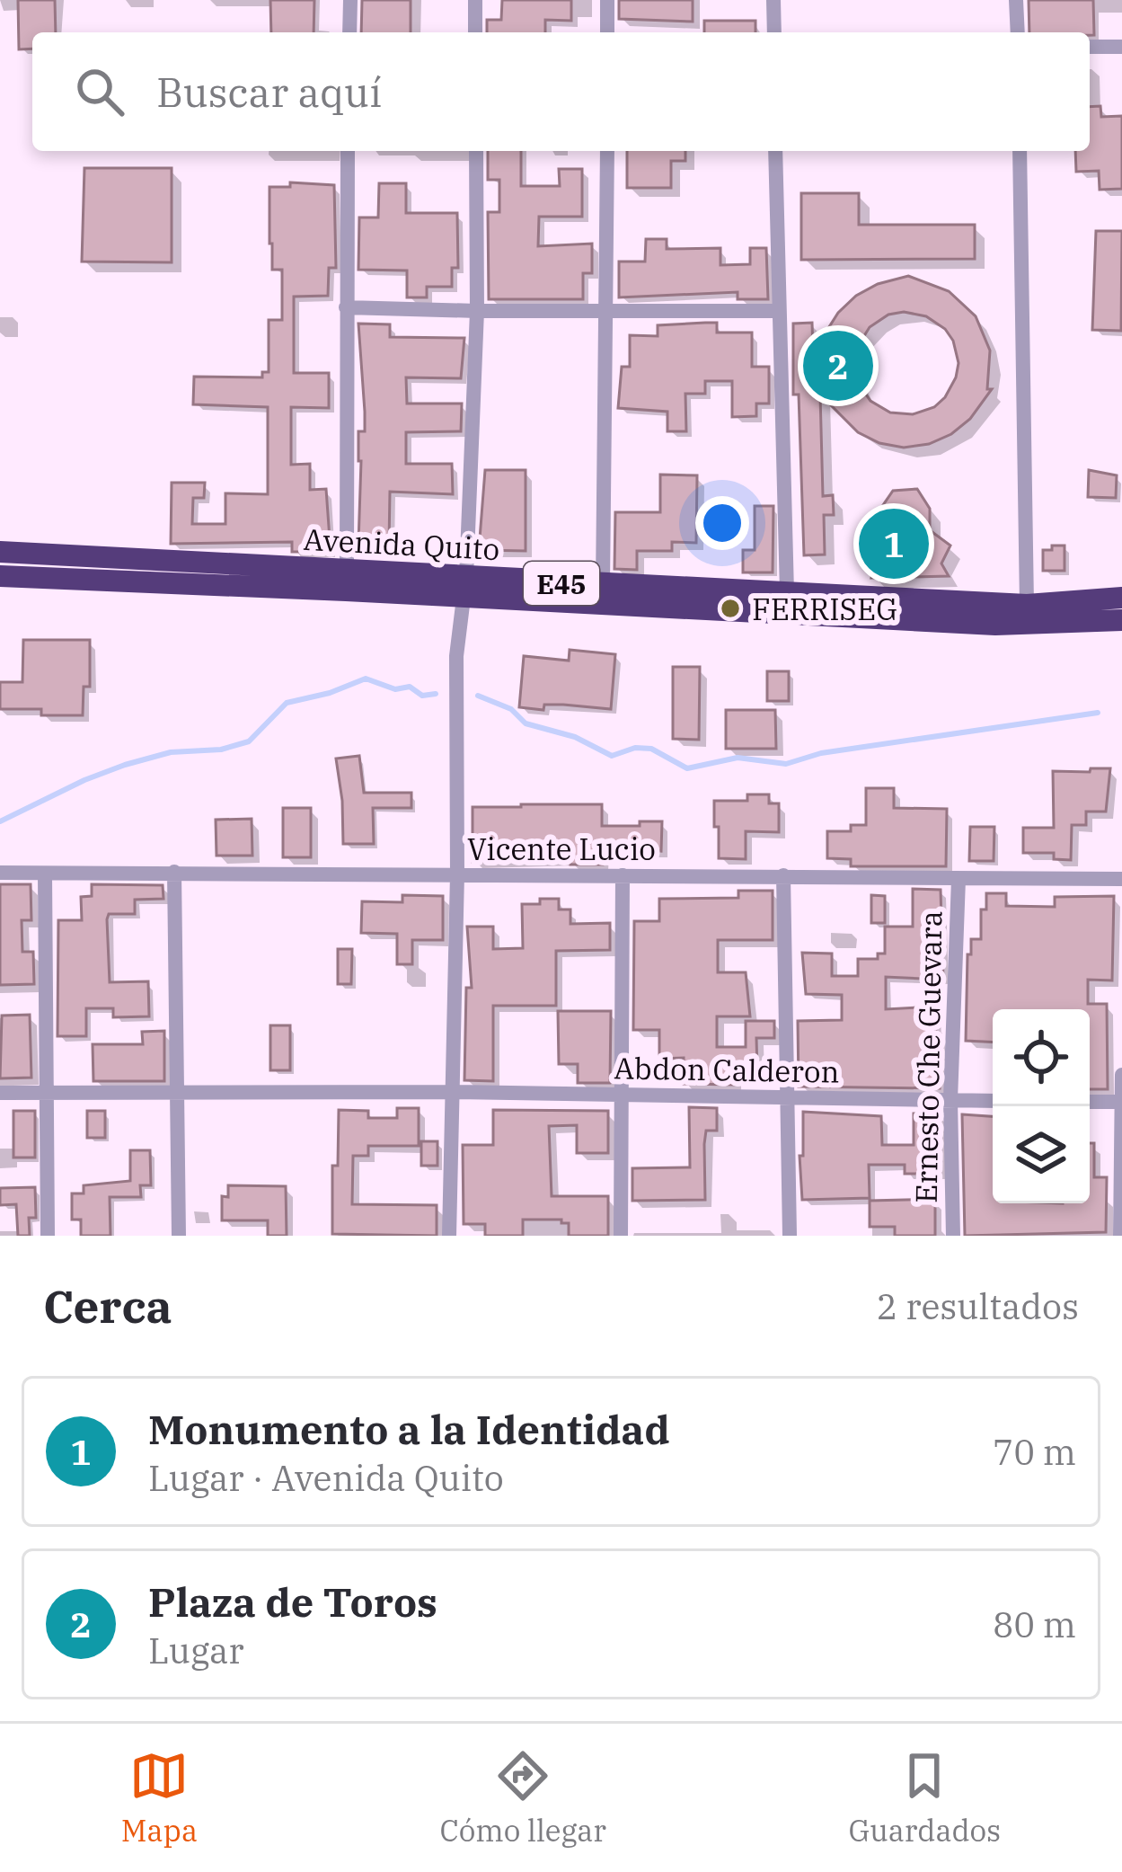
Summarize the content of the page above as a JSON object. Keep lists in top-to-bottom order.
{
  "streets": {
    "highway": ["Avenida Quito", "E45"],
    "street": ["Vicente Lucio", "Ernesto Che Guevara", "Abdon Calderon"]
  },
  "crossings": [
    ["Vicente Lucio", "Ernesto Che Guevara"],
    ["Ernesto Che Guevara", "Abdon Calderon"]
  ],
  "places": ["FERRISEG"],
  "page": {
    "search": "Buscar aquí",
    "pins": ["2", "1"],
    "heading": ["Cerca", "2 resultados"],
    "list": [
      {
        "mark": "1",
        "name": "Monumento a la Identidad",
        "note": "Lugar · Avenida Quito",
        "value": "70 m"
      },
      {
        "mark": "2",
        "name": "Plaza de Toros",
        "note": "Lugar",
        "value": "80 m"
      }
    ],
    "nav": ["Mapa", "Cómo llegar", "Guardados"]
  }
}
